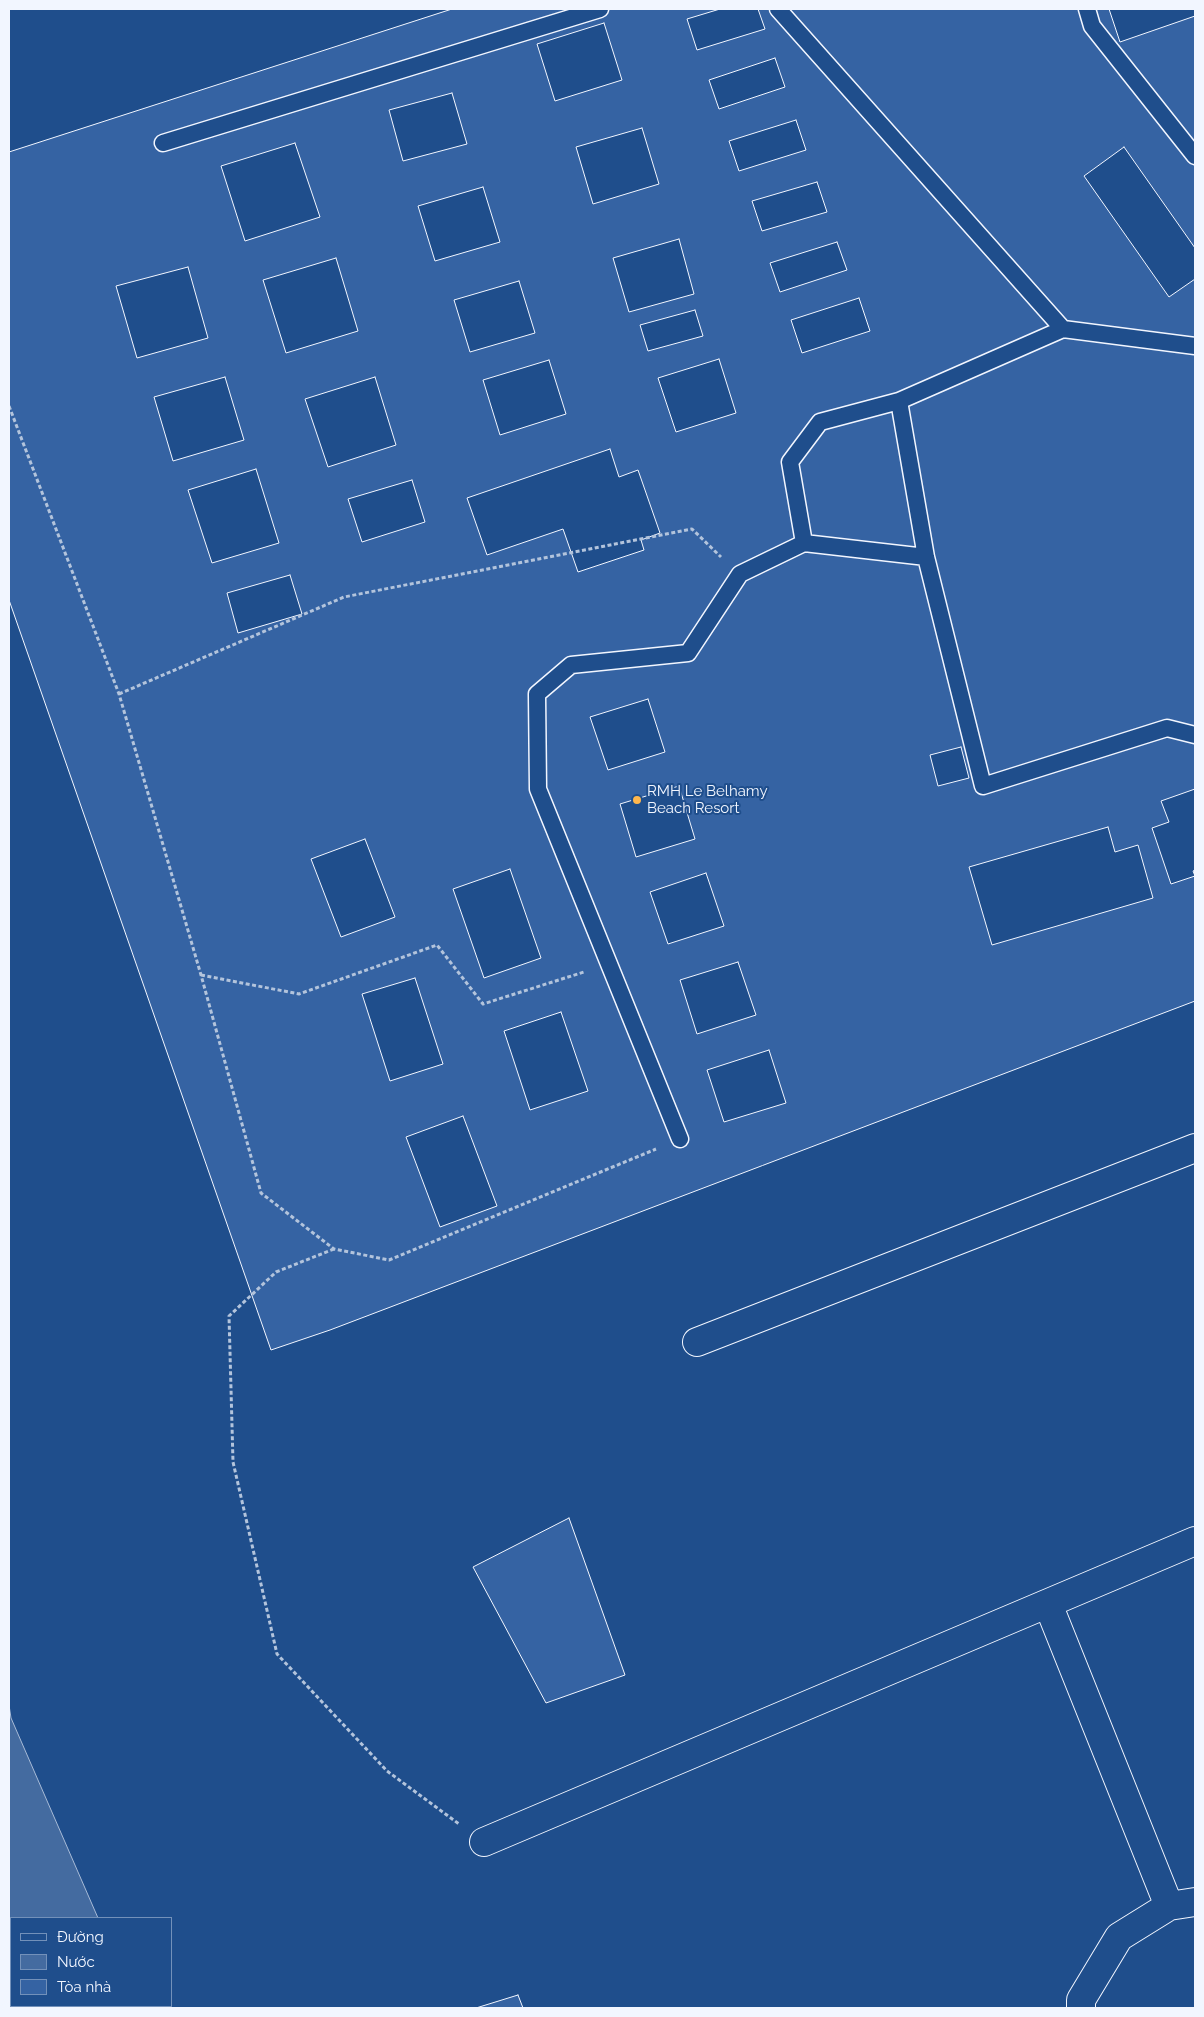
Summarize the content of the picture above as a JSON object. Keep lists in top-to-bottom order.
{
  "places": ["RMH Le Belhamy Beach Resort"],
  "legend": ["Đường", "Nước", "Tòa nhà"]
}
